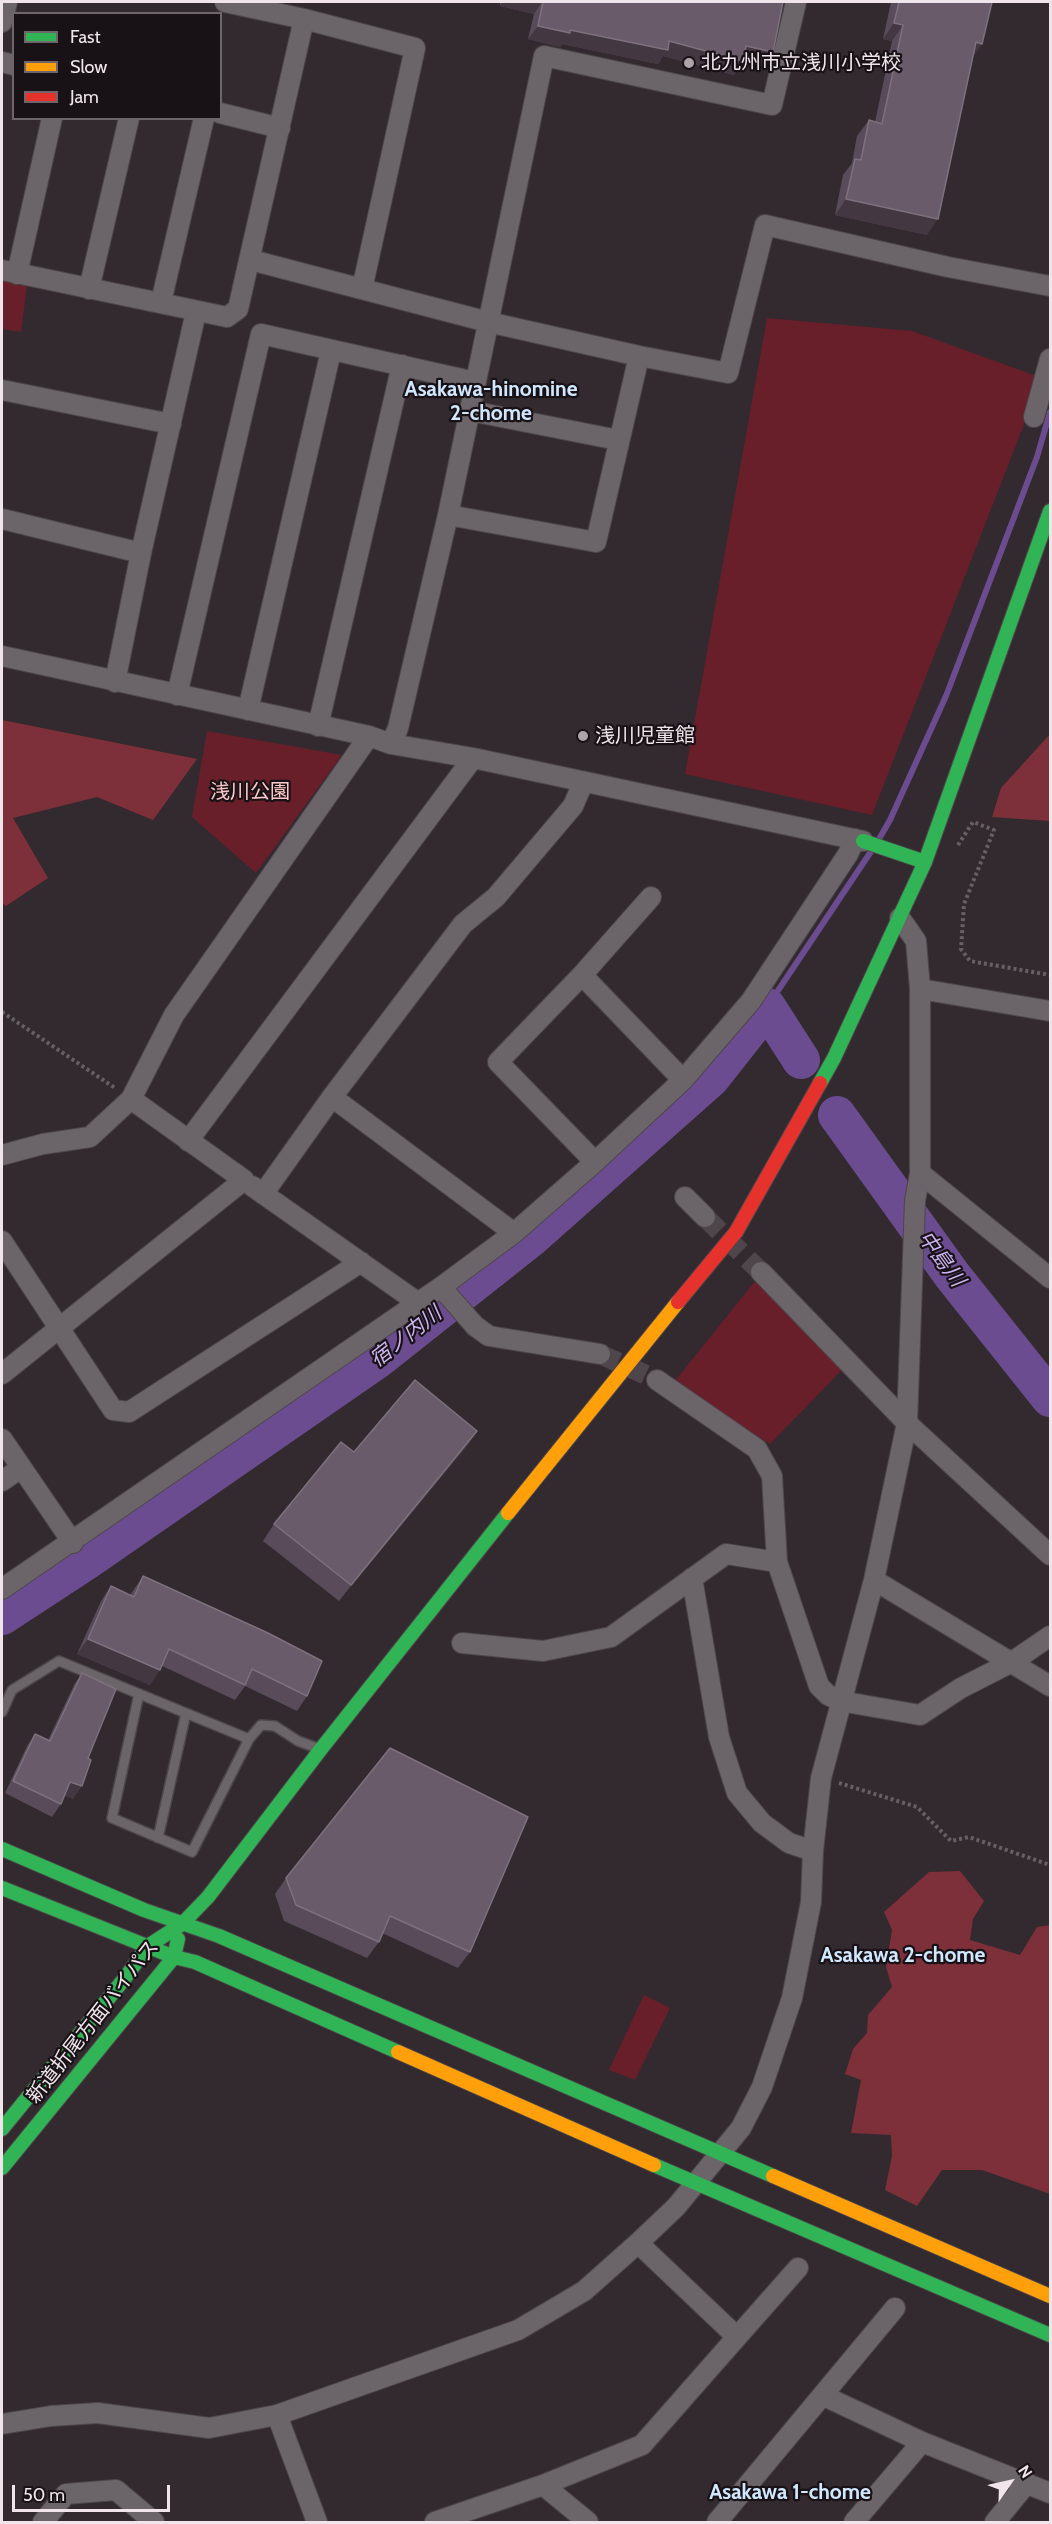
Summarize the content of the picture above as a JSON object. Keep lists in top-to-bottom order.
{
  "streets": {
    "street": ["新道折尾方面バイパス"]
  },
  "districts": ["Asakawa-hinomine 2-chome", "Asakawa 2-chome", "Asakawa 1-chome"],
  "water": ["中島川", "宿ノ内川"],
  "parks": ["浅川公園"],
  "places": ["北九州市立浅川小学校", "浅川児童館"],
  "legend": ["Fast", "Slow", "Jam"],
  "scale_bar": "50 m",
  "north": "top right"
}
